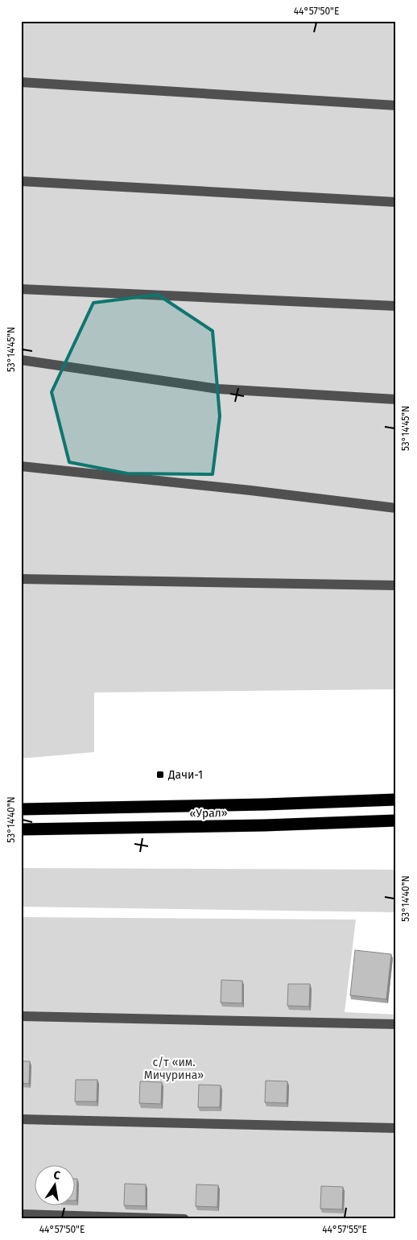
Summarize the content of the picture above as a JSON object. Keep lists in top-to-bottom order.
{
  "streets": {
    "highway": ["«Урал»"]
  },
  "parks": ["с/т «им. Мичурина»"],
  "places": {
    "transit": ["Дачи-1"]
  },
  "north": "top",
  "coordinates": [
    "44°57'50\"E",
    "53°14'45\"N",
    "53°14'40\"N",
    "44°57'55\"E"
  ]
}
